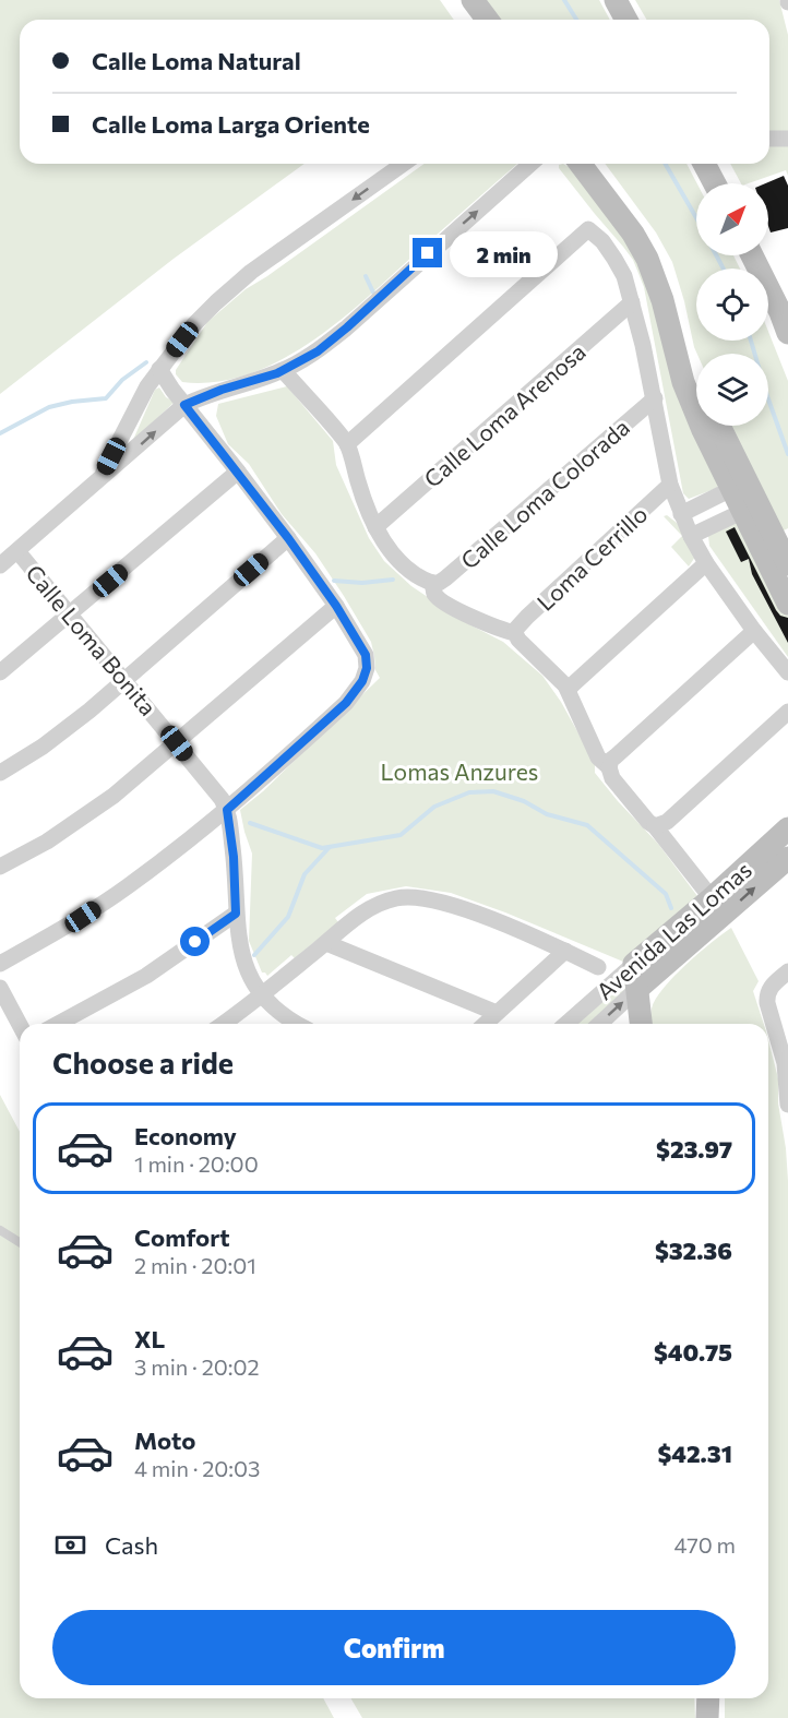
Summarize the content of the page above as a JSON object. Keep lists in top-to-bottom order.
{
  "streets": {
    "street": [
      "Calle Loma Arenosa",
      "Calle Loma Colorada",
      "Loma Cerrillo",
      "Calle Loma Bonita",
      "Avenida Las Lomas"
    ]
  },
  "parks": ["Lomas Anzures"],
  "north": "top right",
  "page": {
    "banner": ["Calle Loma Natural", "Calle Loma Larga Oriente"],
    "bubble": "2 min",
    "heading": "Choose a ride",
    "list": [
      {
        "name": "Economy",
        "note": "1 min · 20:00",
        "value": "$23.97"
      },
      {
        "name": "Comfort",
        "note": "2 min · 20:01",
        "value": "$32.36"
      },
      {
        "name": "XL",
        "note": "3 min · 20:02",
        "value": "$40.75"
      },
      {
        "name": "Moto",
        "note": "4 min · 20:03",
        "value": "$42.31"
      }
    ],
    "pay": ["Cash", "470 m"],
    "buttons": "Confirm"
  }
}
